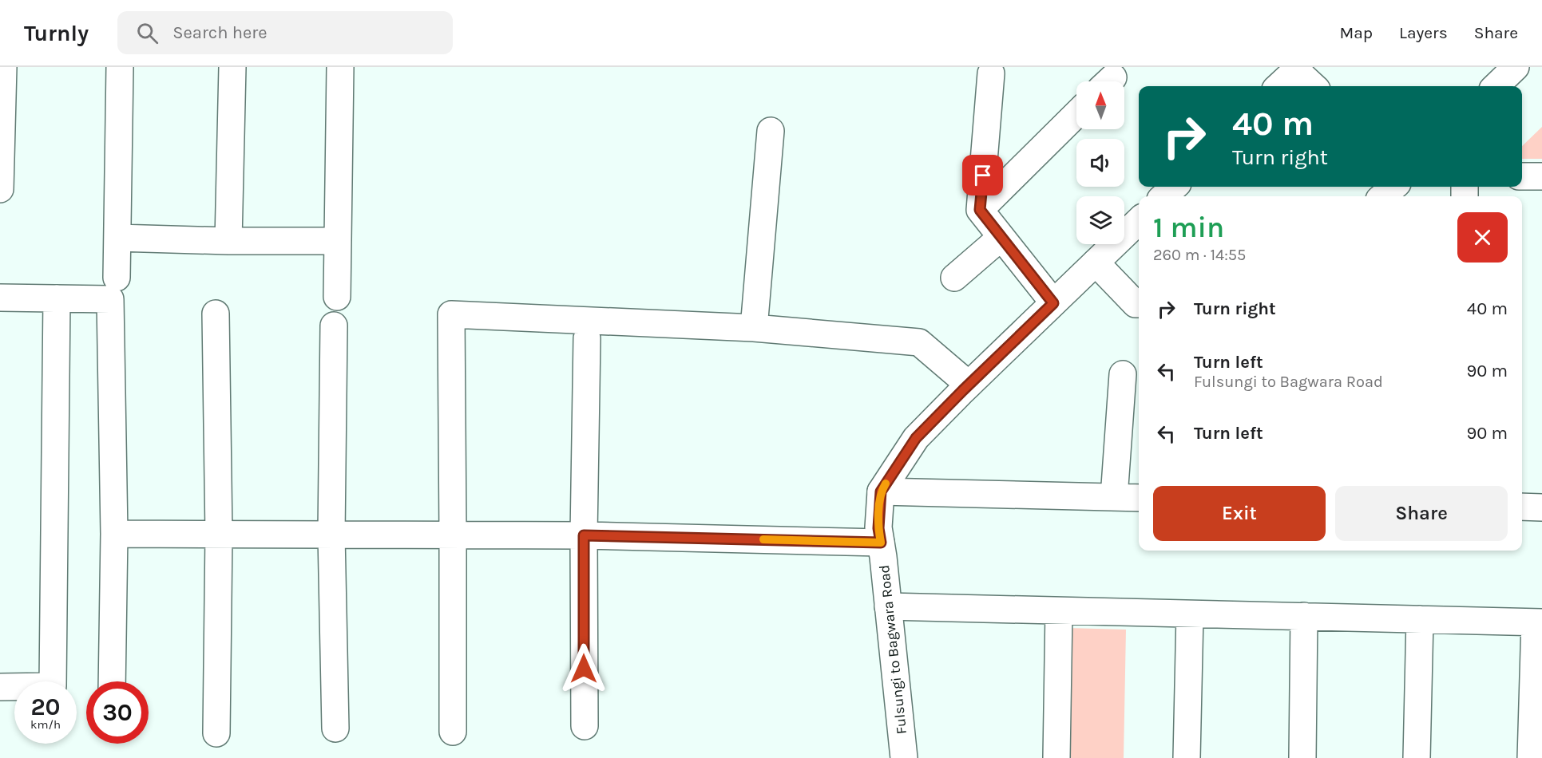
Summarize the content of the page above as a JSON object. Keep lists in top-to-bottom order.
{
  "streets": {
    "street": ["Fulsungi to Bagwara Road"]
  },
  "north": "top",
  "page": {
    "header": "Turnly",
    "search": "Search here",
    "nav": ["Map", "Layers", "Share"],
    "turn": ["40 m", "Turn right"],
    "heading": ["1 min", "260 m · 14:55"],
    "list": [
      {
        "name": "Turn right",
        "value": "40 m"
      },
      {
        "name": "Turn left",
        "note": "Fulsungi to Bagwara Road",
        "value": "90 m"
      },
      {
        "name": "Turn left",
        "value": "90 m"
      }
    ],
    "buttons": ["Exit", "Share"],
    "speed": "20 km/h",
    "limit": "30"
  }
}
